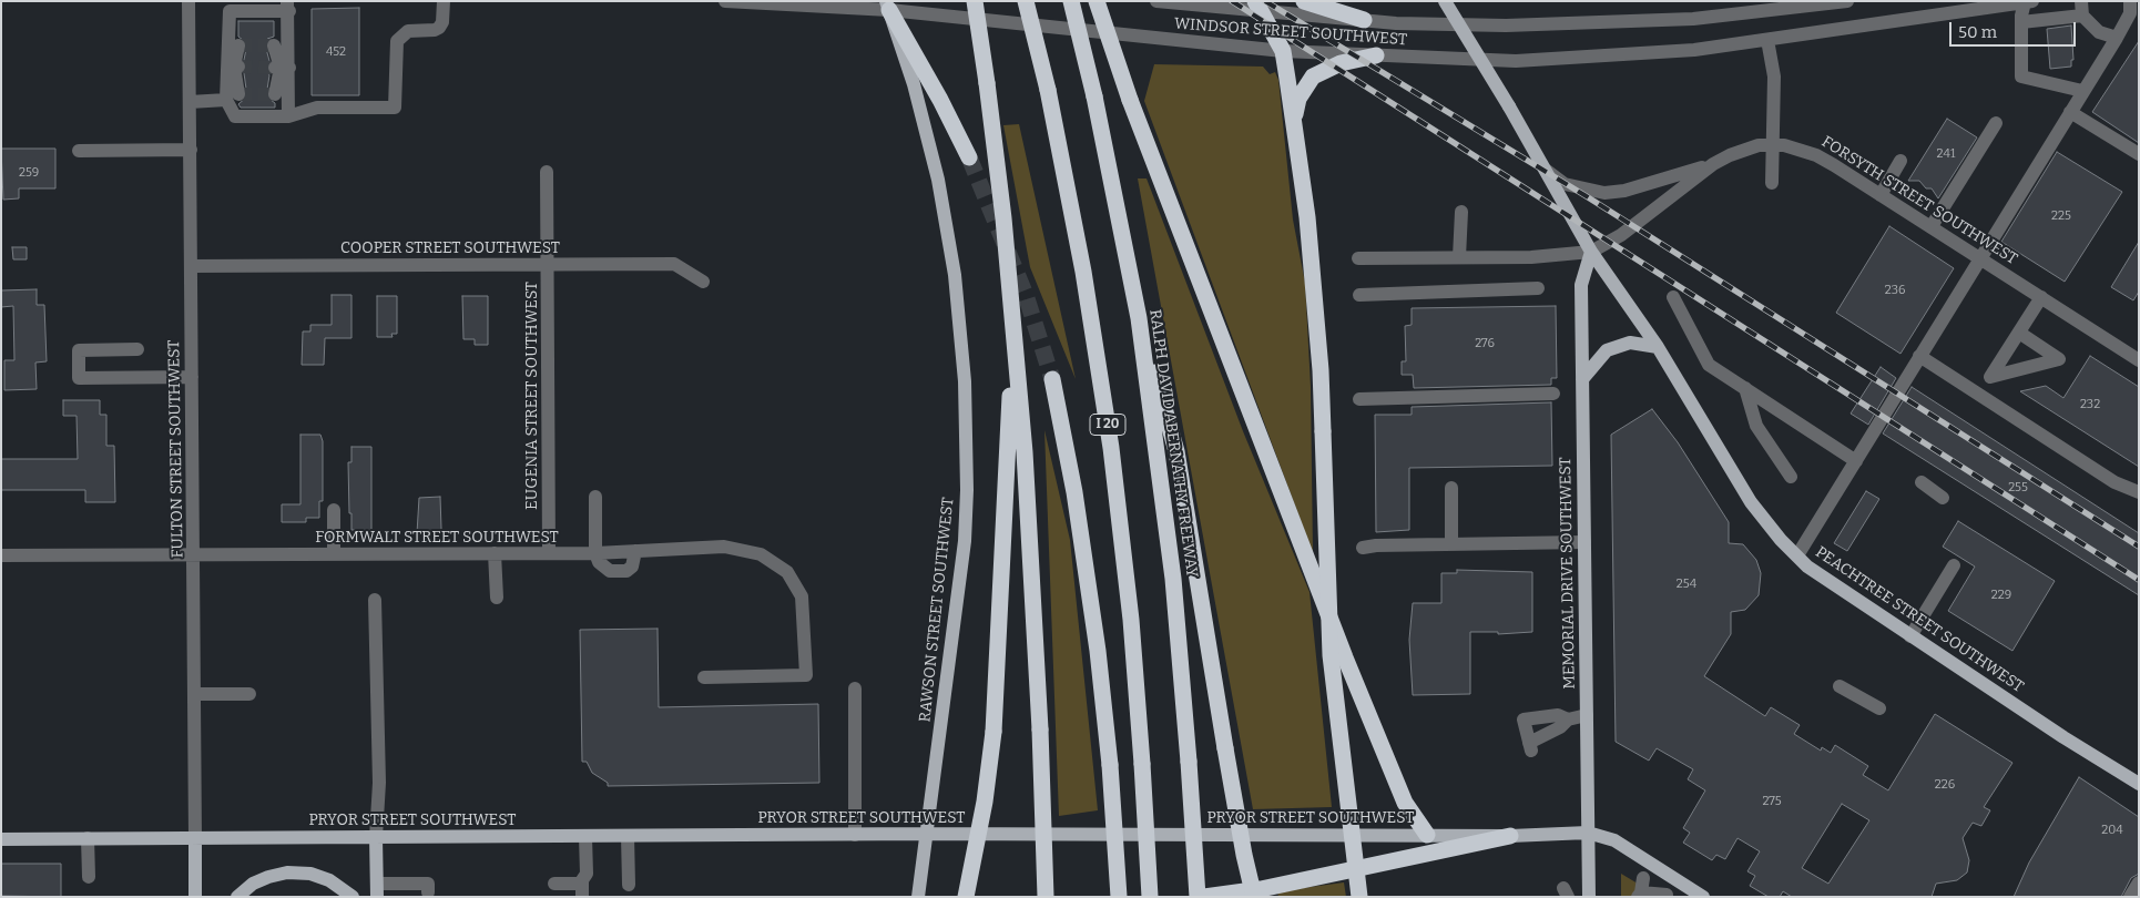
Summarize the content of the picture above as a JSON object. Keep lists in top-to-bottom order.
{
  "streets": {
    "highway": ["I 20", "RALPH DAVID ABERNATHY FREEWAY"],
    "main road": [
      "FULTON STREET SOUTHWEST",
      "MEMORIAL DRIVE SOUTHWEST",
      "RAWSON STREET SOUTHWEST",
      "PEACHTREE STREET SOUTHWEST",
      "PRYOR STREET SOUTHWEST"
    ],
    "street": [
      "WINDSOR STREET SOUTHWEST",
      "FORSYTH STREET SOUTHWEST",
      "COOPER STREET SOUTHWEST",
      "EUGENIA STREET SOUTHWEST",
      "FORMWALT STREET SOUTHWEST"
    ]
  },
  "crossings": [
    ["WINDSOR STREET SOUTHWEST", "RAWSON STREET SOUTHWEST"],
    ["FORSYTH STREET SOUTHWEST", "MEMORIAL DRIVE SOUTHWEST"],
    ["FORSYTH STREET SOUTHWEST", "PEACHTREE STREET SOUTHWEST"],
    ["COOPER STREET SOUTHWEST", "EUGENIA STREET SOUTHWEST"],
    ["COOPER STREET SOUTHWEST", "FULTON STREET SOUTHWEST"],
    ["EUGENIA STREET SOUTHWEST", "FORMWALT STREET SOUTHWEST"],
    ["FULTON STREET SOUTHWEST", "FORMWALT STREET SOUTHWEST"],
    ["FULTON STREET SOUTHWEST", "PRYOR STREET SOUTHWEST"],
    ["MEMORIAL DRIVE SOUTHWEST", "PEACHTREE STREET SOUTHWEST"],
    ["MEMORIAL DRIVE SOUTHWEST", "PRYOR STREET SOUTHWEST"],
    ["RAWSON STREET SOUTHWEST", "PRYOR STREET SOUTHWEST"]
  ],
  "house_numbers": [
    "452",
    "241",
    "259",
    "225",
    "236",
    "276",
    "232",
    "255",
    "254",
    "229",
    "226",
    "275",
    "204"
  ],
  "scale_bar": "50 m"
}
